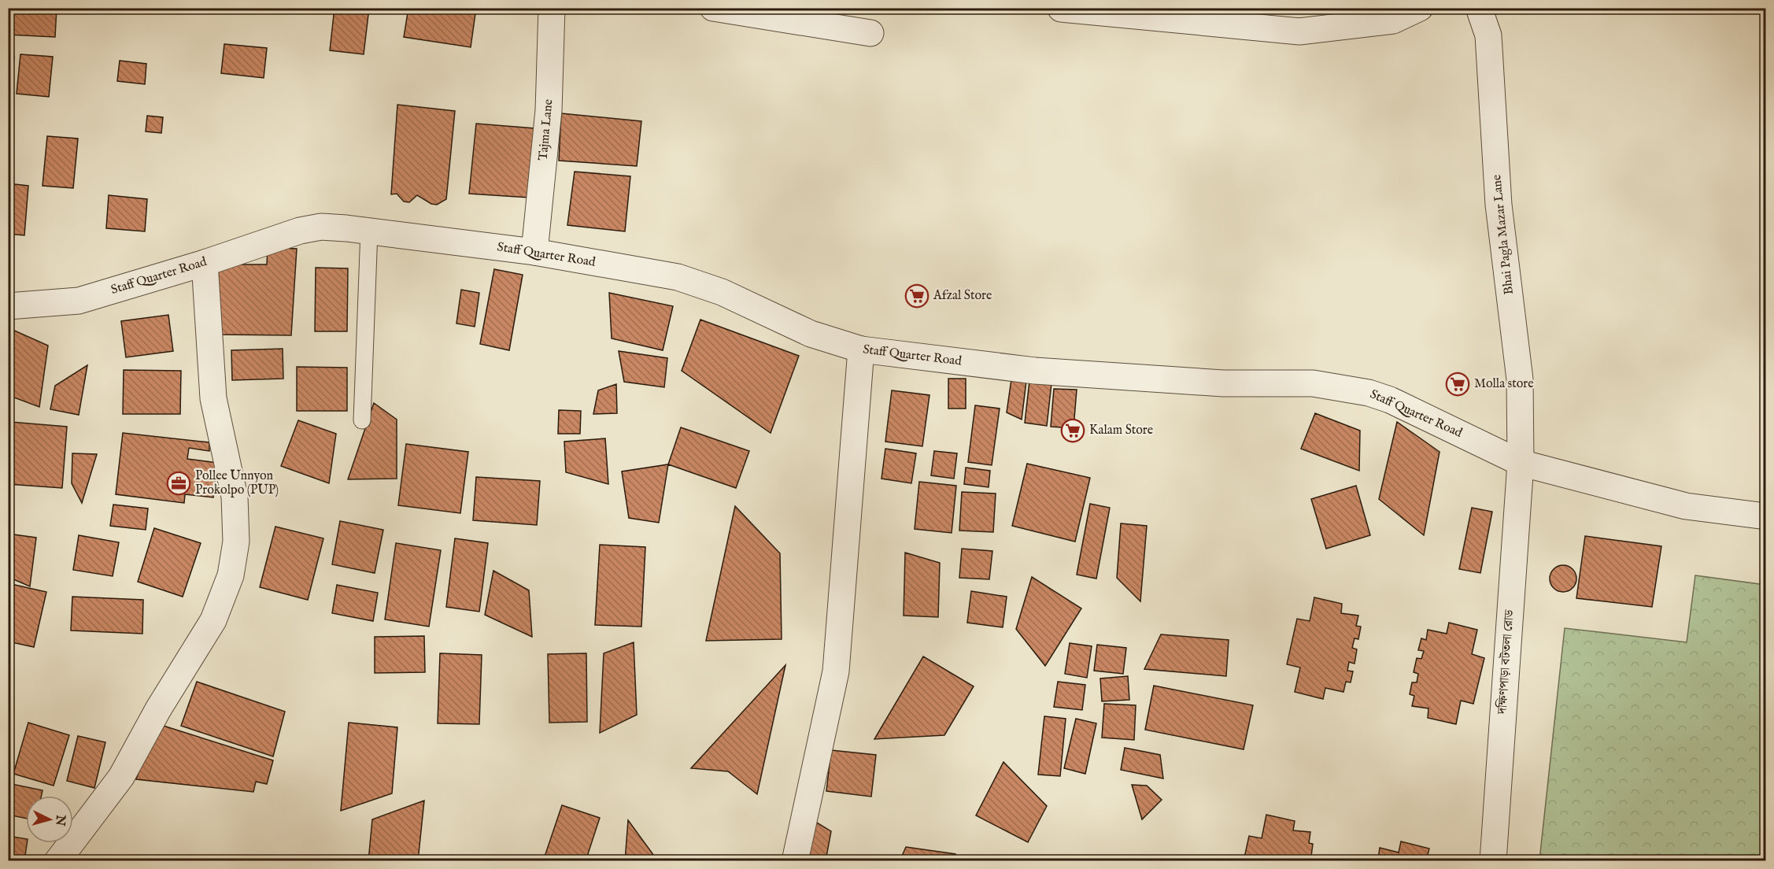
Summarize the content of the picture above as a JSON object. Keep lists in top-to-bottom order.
{
  "streets": {
    "street": [
      "Tajma Lane",
      "Bhai Pagla Mazar Lane",
      "Staff Quarter Road",
      "দক্ষিণপাড়া বটতলা রোড"
    ]
  },
  "crossings": [
    ["Tajma Lane", "Staff Quarter Road"],
    ["Bhai Pagla Mazar Lane", "Staff Quarter Road"],
    ["Bhai Pagla Mazar Lane", "দক্ষিণপাড়া বটতলা রোড"],
    ["Staff Quarter Road", "দক্ষিণপাড়া বটতলা রোড"]
  ],
  "places": {
    "supermarket": ["Afzal Store", "Molla store", "Kalam Store"],
    "office": ["Pollee Unnyon Prokolpo (PUP)"]
  },
  "north": "right"
}
